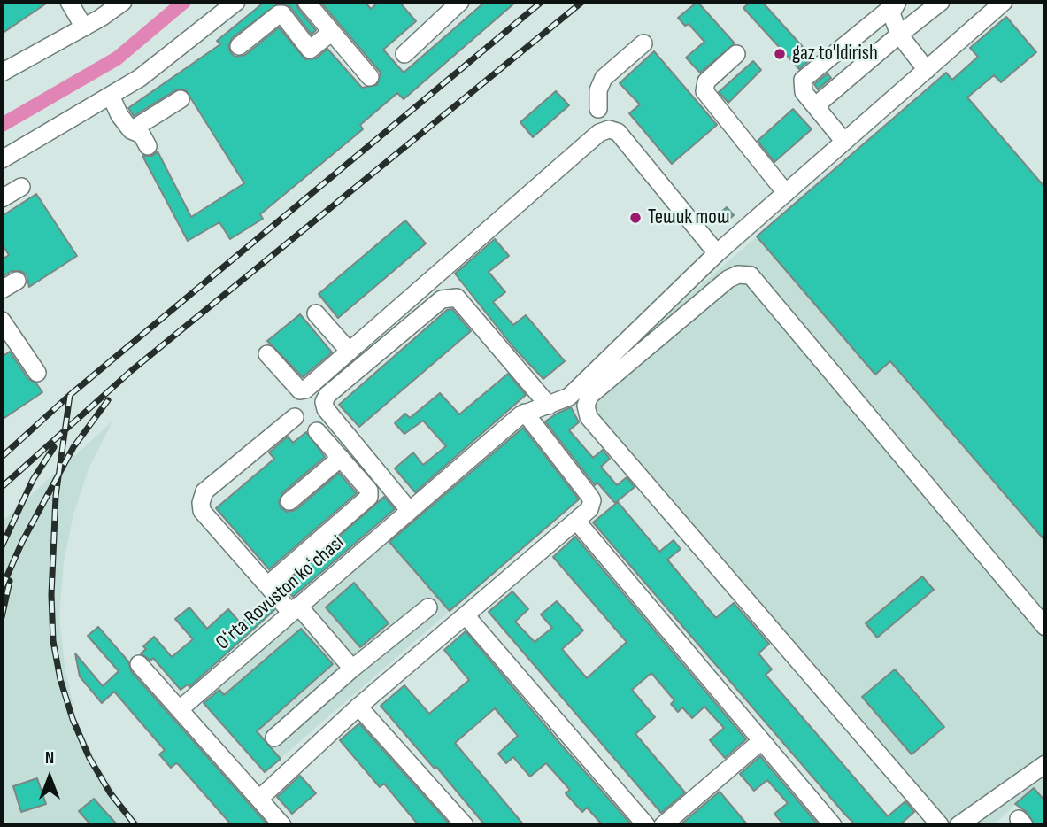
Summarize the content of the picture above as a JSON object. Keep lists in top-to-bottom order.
{
  "streets": {
    "street": ["Oʻrta Rovuston koʻchasi"]
  },
  "places": ["gaz to'ldirish", "Тешик тош"],
  "north": "top"
}
